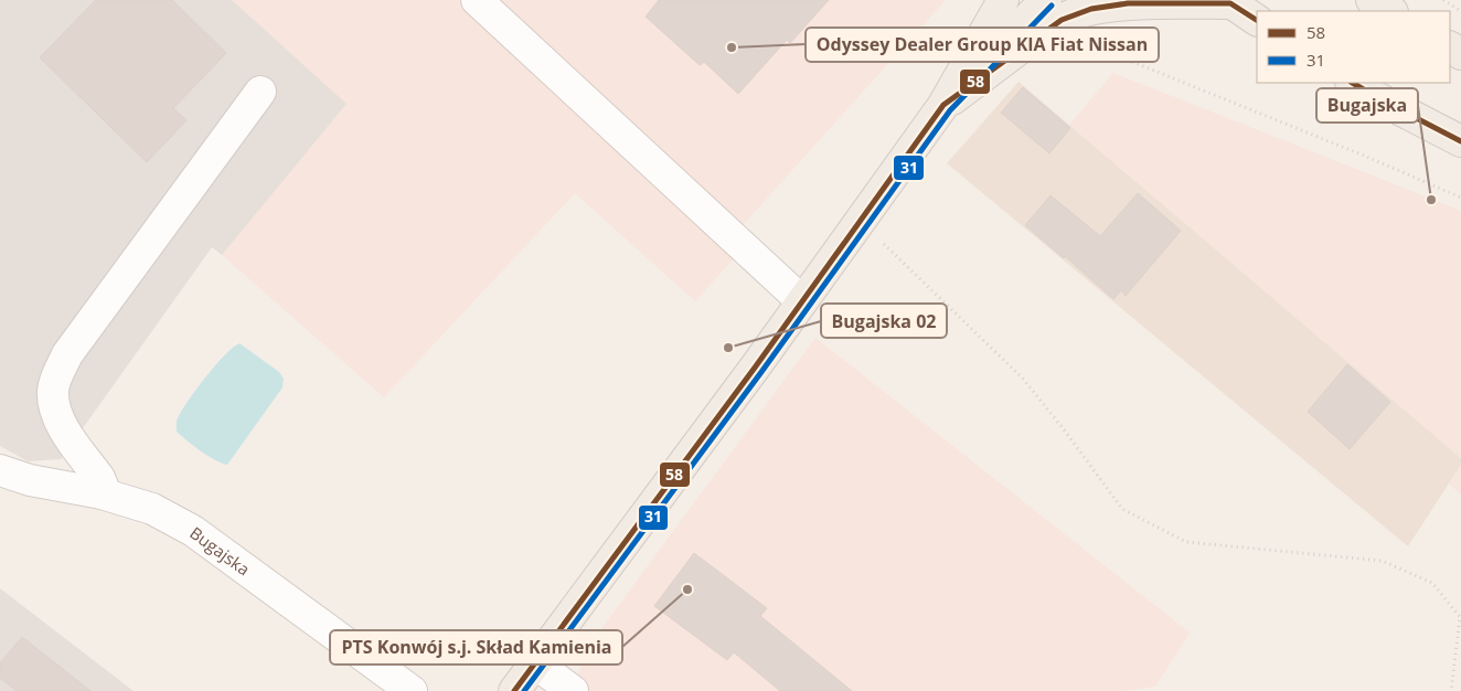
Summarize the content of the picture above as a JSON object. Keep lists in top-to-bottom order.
{
  "streets": {
    "street": ["Bugajska"]
  },
  "places": [
    "Odyssey Dealer Group KIA Fiat Nissan",
    "Bugajska",
    "Bugajska 02",
    "PTS Konwój s.j. Skład Kamienia"
  ],
  "lines": ["transit line 58", "transit line 31"],
  "legend": ["58", "31"]
}
